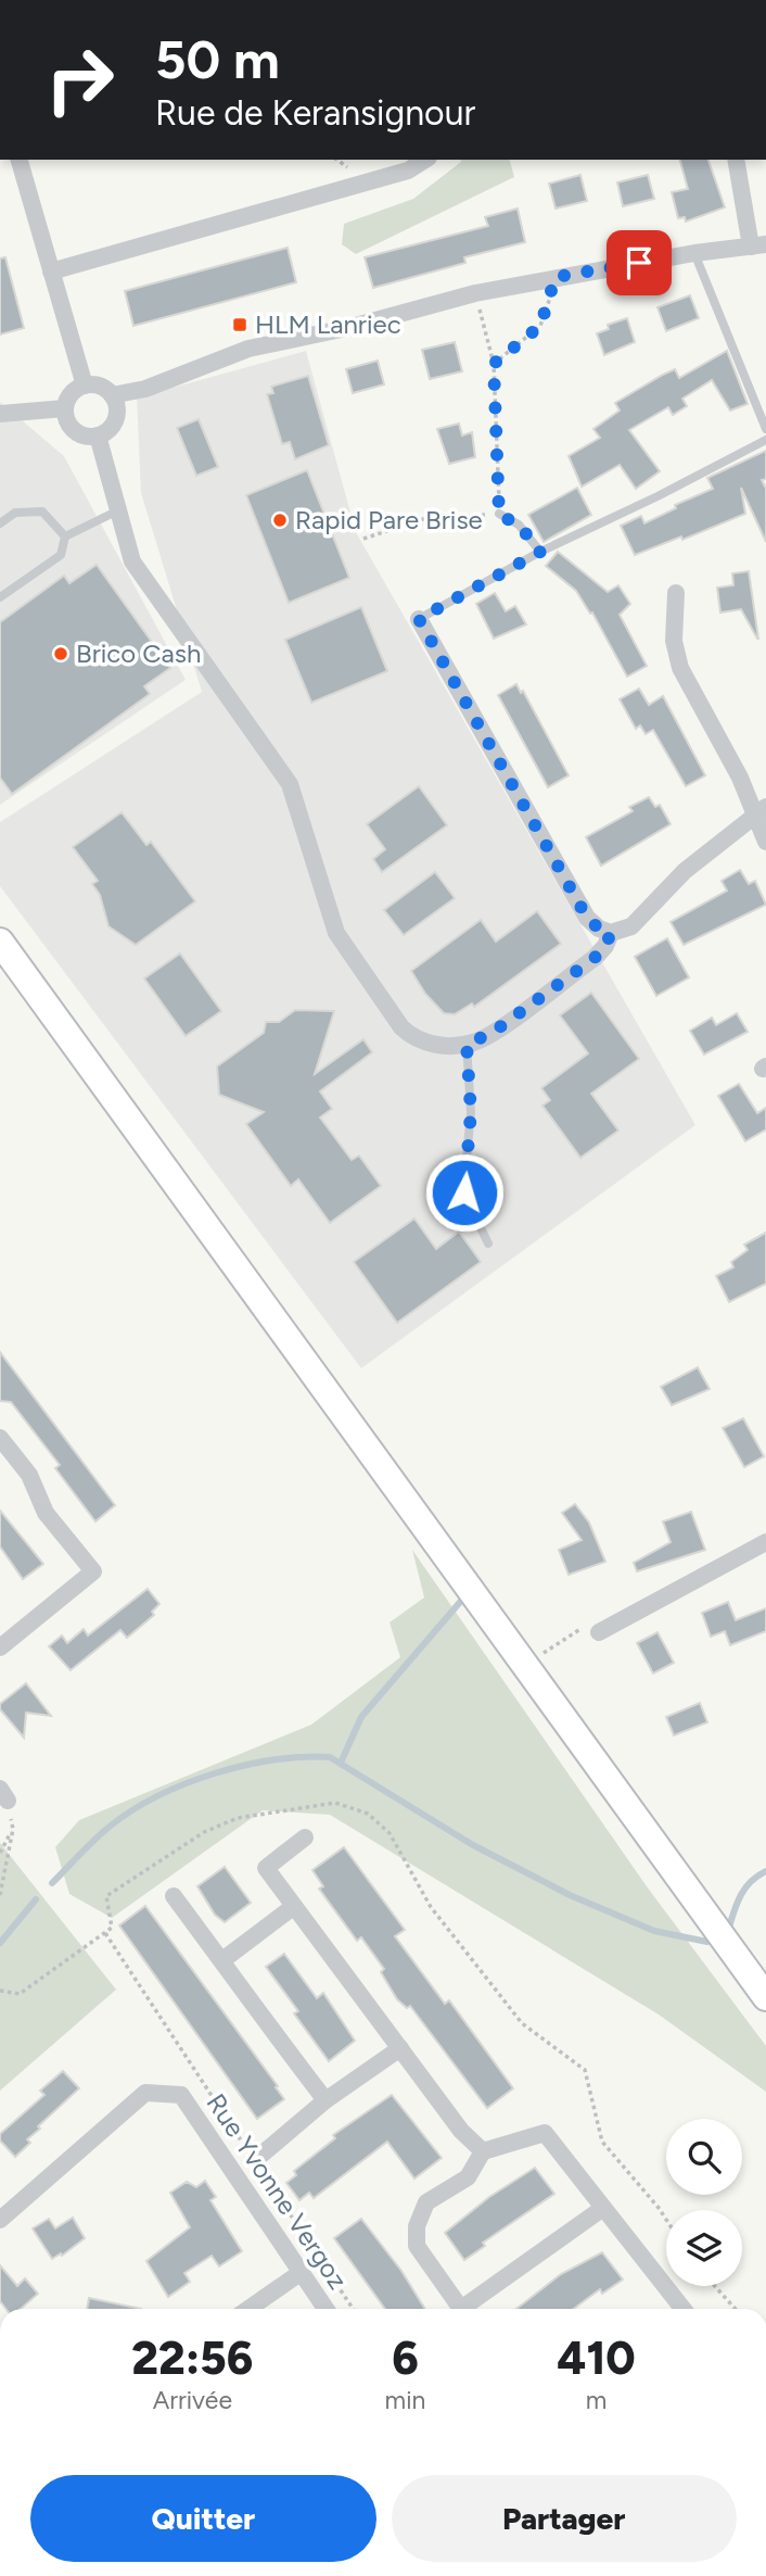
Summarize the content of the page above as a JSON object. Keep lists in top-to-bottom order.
{
  "streets": {
    "street": ["Rue Yvonne Vergoz"]
  },
  "places": {
    "transit": ["HLM Lanriec"],
    "other": ["Rapid Pare Brise", "Brico Cash"]
  },
  "page": {
    "turn": ["50 m", "Rue de Keransignour"],
    "eta": [
      "22:56",
      "Arrivée",
      "6",
      "min",
      "410",
      "m"
    ],
    "buttons": ["Quitter", "Partager"]
  }
}
